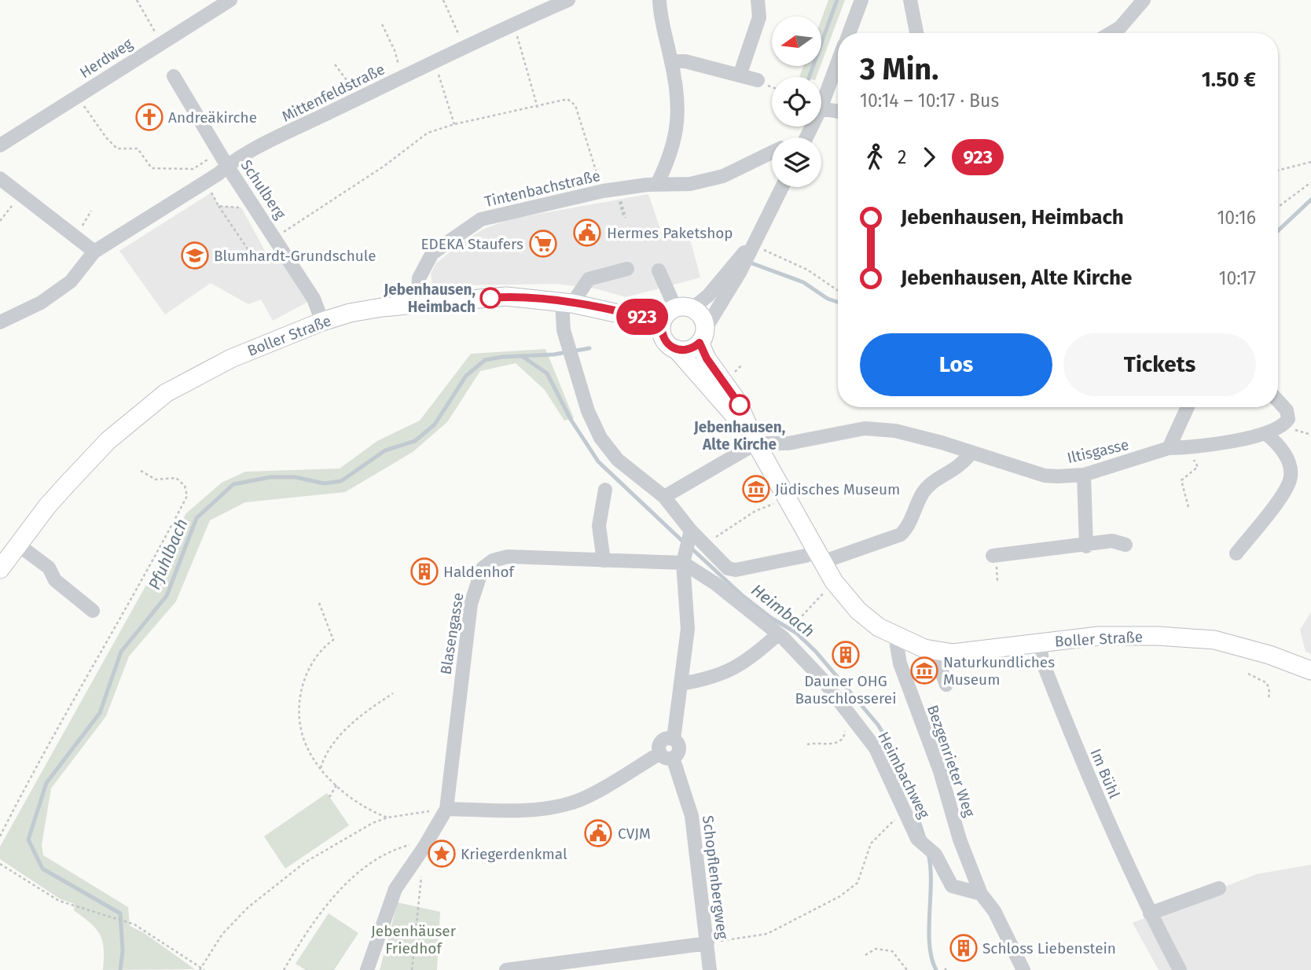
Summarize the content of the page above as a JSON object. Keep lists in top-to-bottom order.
{
  "streets": {
    "main road": ["Boller Straße"],
    "street": [
      "Herdweg",
      "Mittenfeldstraße",
      "Tintenbachstraße",
      "Schulberg",
      "Iltisgasse",
      "Blasengasse",
      "Bezgenrieter Weg",
      "Im Bühl",
      "Heimbachweg",
      "Schopflenbergweg"
    ]
  },
  "crossings": [
    ["Mittenfeldstraße", "Schulberg"],
    ["Tintenbachstraße", "Boller Straße"],
    ["Schulberg", "Boller Straße"],
    ["Boller Straße", "Iltisgasse"],
    ["Boller Straße", "Bezgenrieter Weg"],
    ["Boller Straße", "Im Bühl"],
    ["Blasengasse", "Heimbachweg"],
    ["Bezgenrieter Weg", "Heimbachweg"]
  ],
  "water": ["Pfuhlbach", "Heimbach"],
  "parks": ["Jebenhäuser Friedhof"],
  "places": {
    "church": ["Andreäkirche"],
    "public building": ["Hermes Paketshop", "CVJM"],
    "supermarket": ["EDEKA Staufers"],
    "school or university": ["Blumhardt-Grundschule"],
    "other": ["Jebenhausen, Heimbach", "Jebenhausen, Alte Kirche"],
    "museum": ["Jüdisches Museum", "Naturkundliches Museum"],
    "building": ["Haldenhof", "Dauner OHG Bauschlosserei", "Schloss Liebenstein"],
    "place": ["Kriegerdenkmal"]
  },
  "lines": ["bus line 923"],
  "north": "left",
  "page": {
    "on_map": "923",
    "heading": ["3 Min.", "10:14 – 10:17 · Bus", "1.50 €"],
    "legs": ["2", "923"],
    "list": [
      {
        "name": "Jebenhausen, Heimbach",
        "value": "10:16"
      },
      {
        "name": "Jebenhausen, Alte Kirche",
        "value": "10:17"
      }
    ],
    "buttons": ["Los", "Tickets"]
  }
}
